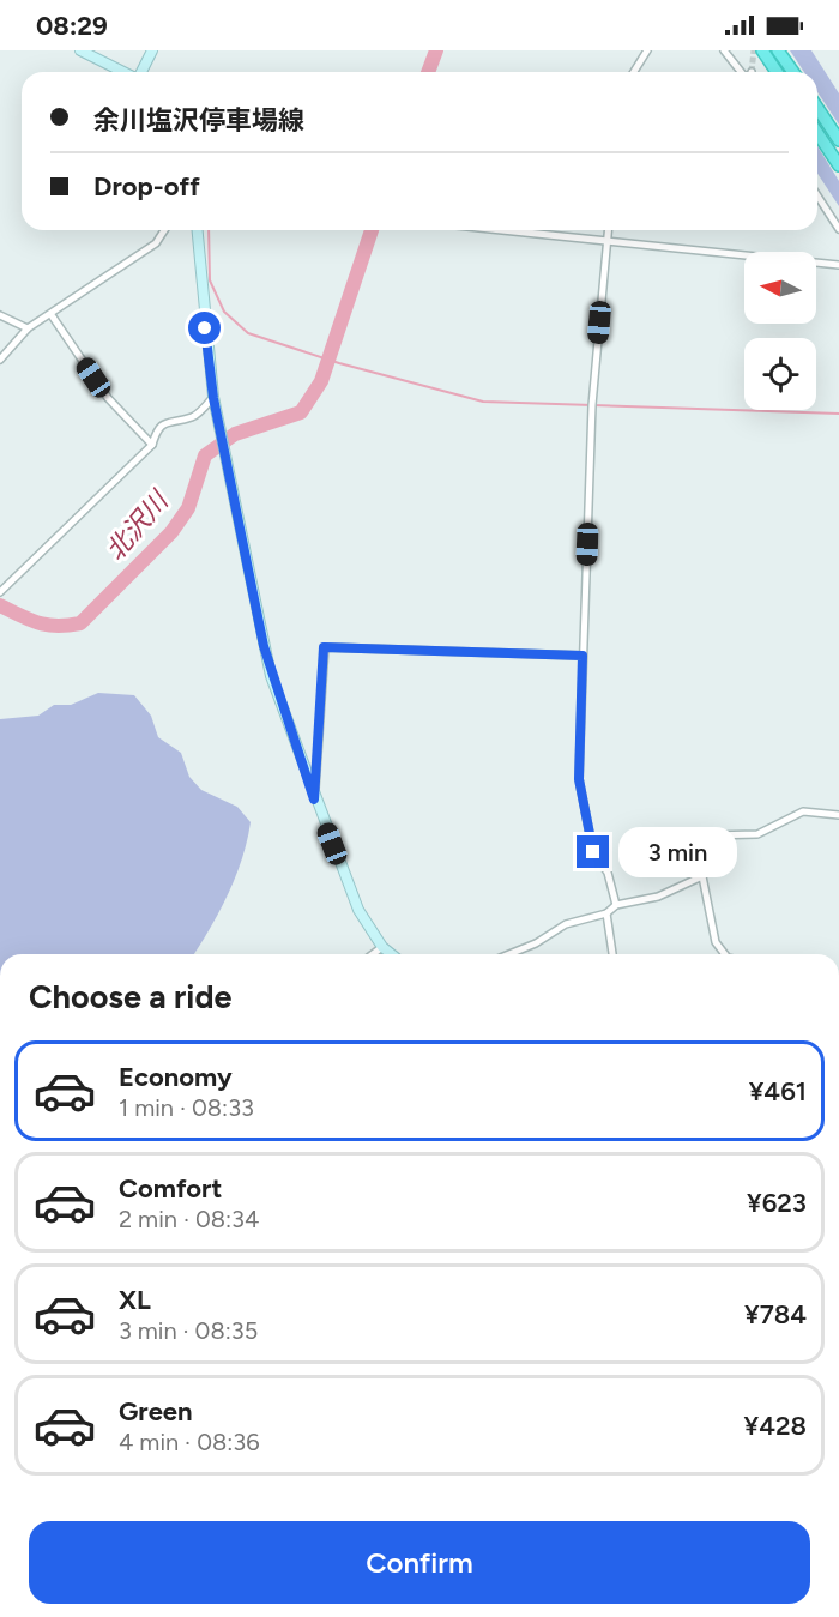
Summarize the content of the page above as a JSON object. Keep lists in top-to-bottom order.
{
  "water": ["北沢川"],
  "north": "left",
  "page": {
    "status": "08:29",
    "banner": ["余川塩沢停車場線", "Drop-off"],
    "bubble": "3 min",
    "heading": "Choose a ride",
    "list": [
      {
        "name": "Economy",
        "note": "1 min · 08:33",
        "value": "¥461"
      },
      {
        "name": "Comfort",
        "note": "2 min · 08:34",
        "value": "¥623"
      },
      {
        "name": "XL",
        "note": "3 min · 08:35",
        "value": "¥784"
      },
      {
        "name": "Green",
        "note": "4 min · 08:36",
        "value": "¥428"
      }
    ],
    "buttons": "Confirm"
  }
}
